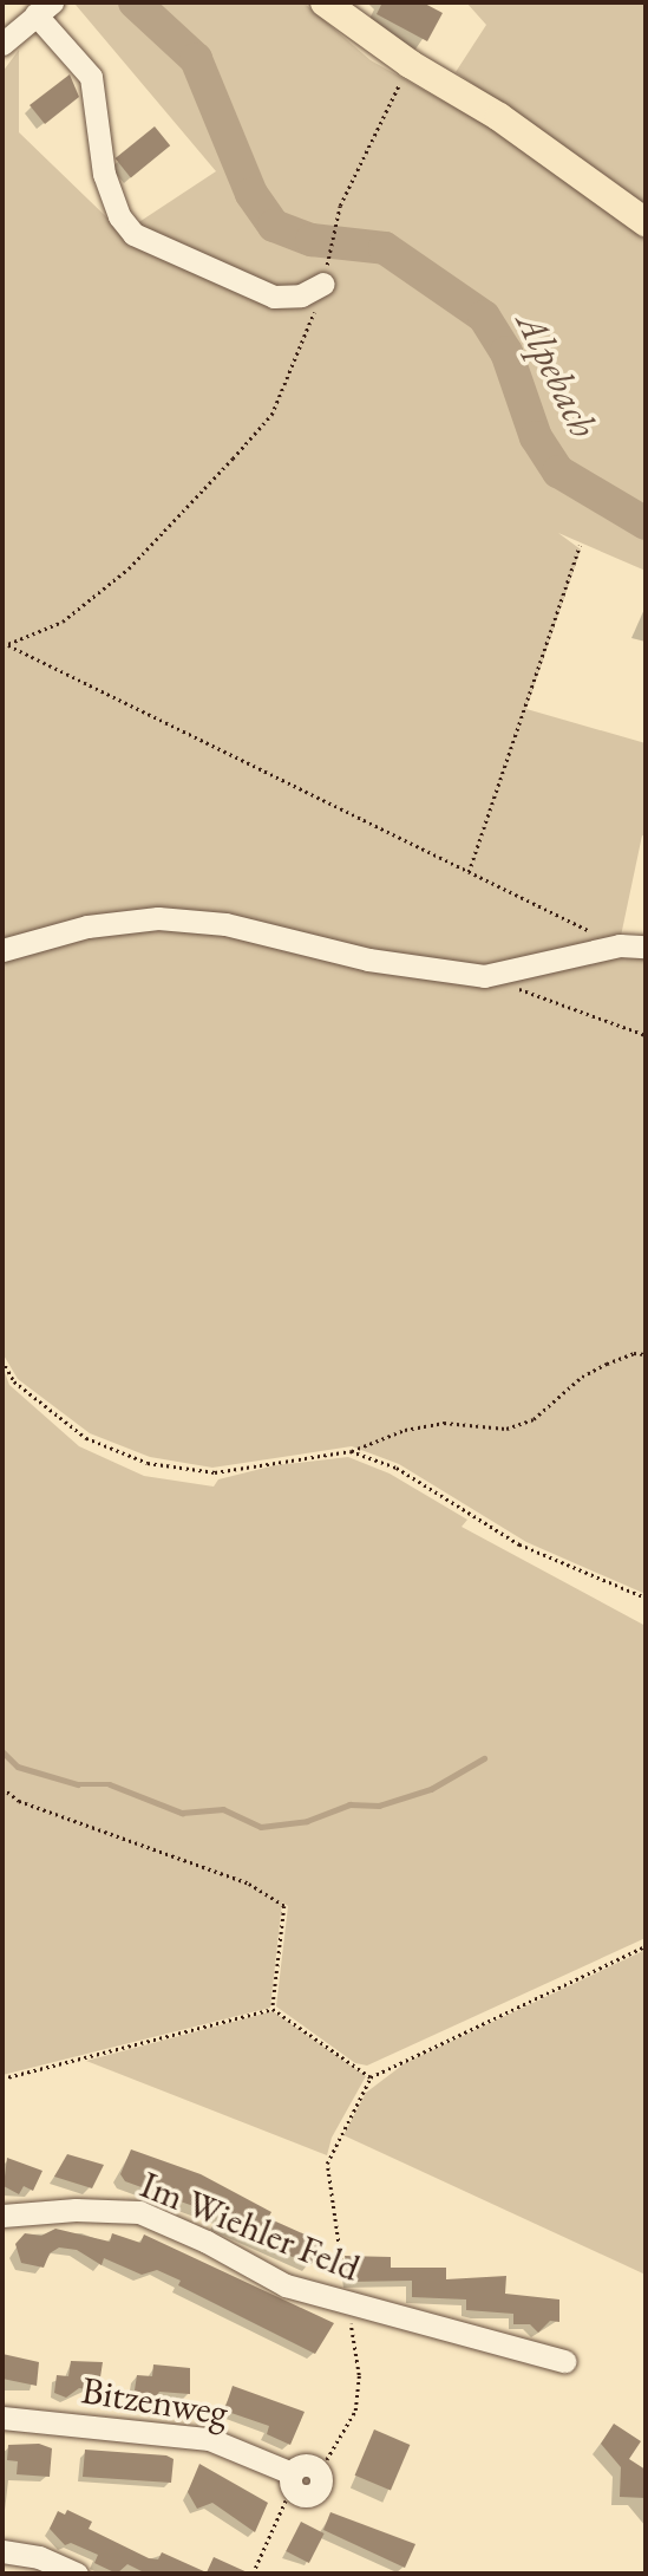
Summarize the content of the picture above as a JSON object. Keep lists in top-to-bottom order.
{
  "streets": {
    "street": ["Im Wiehler Feld", "Bitzenweg"]
  },
  "water": ["Alpebach"]
}
